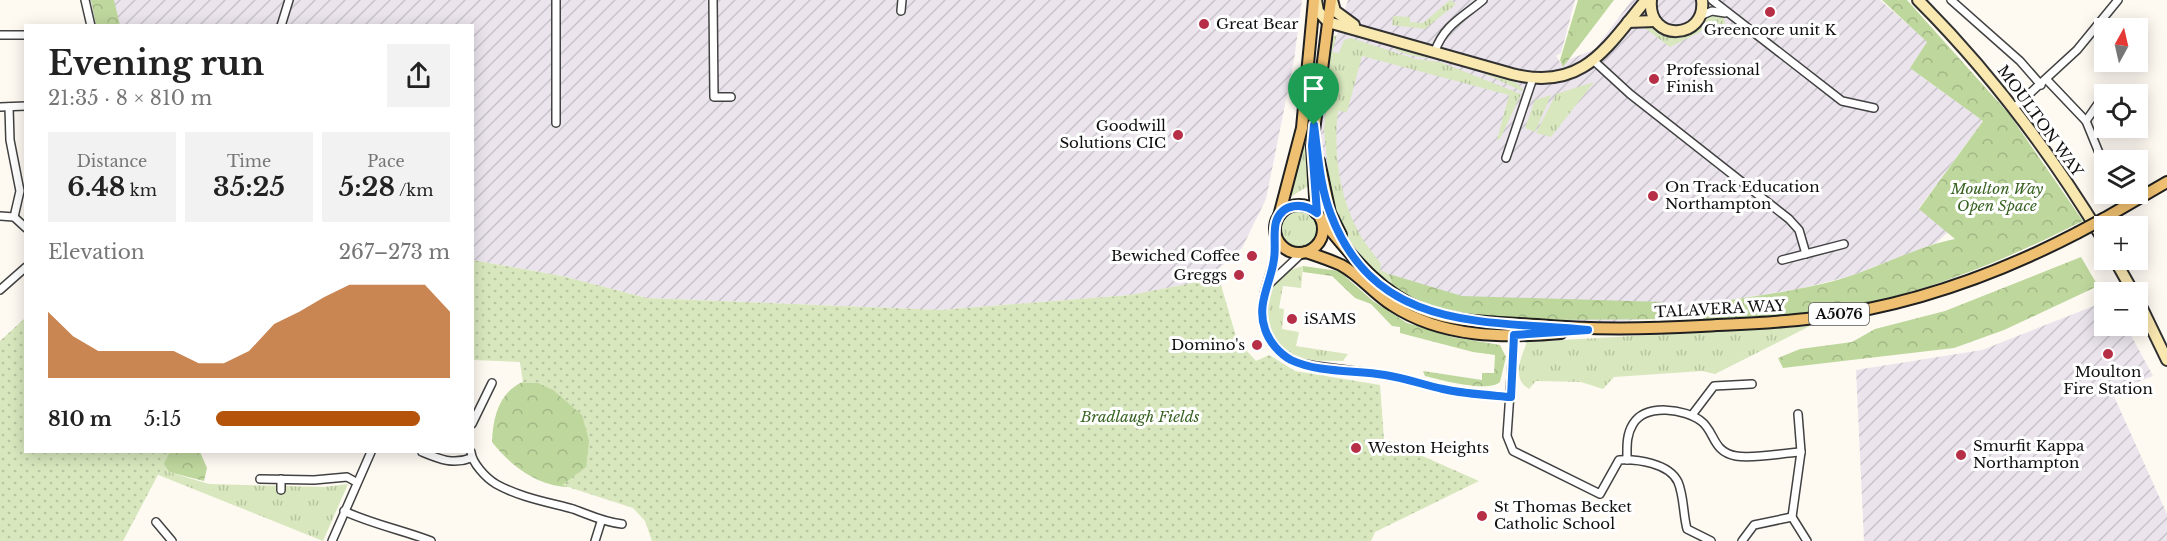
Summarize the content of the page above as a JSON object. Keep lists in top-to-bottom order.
{
  "streets": {
    "main road": ["TALAVERA WAY", "A5076"],
    "street": ["MOULTON WAY"]
  },
  "parks": ["Moulton Way Open Space", "Bradlaugh Fields"],
  "places": [
    "Greencore unit K",
    "Great Bear",
    "Professional Finish",
    "Goodwill Solutions CIC",
    "On Track Education Northampton",
    "Bewiched Coffee",
    "Greggs",
    "iSAMS",
    "Domino's",
    "Moulton Fire Station",
    "Weston Heights",
    "Smurfit Kappa Northampton",
    "St Thomas Becket Catholic School"
  ],
  "north": "top",
  "page": {
    "map_buttons": ["+", "−"],
    "heading": ["Evening run", "21:35 · 8 × 810 m"],
    "stats": [
      ["Distance", "6.48 km"],
      ["Time", "35:25"],
      ["Pace", "5:28 /km"]
    ],
    "chart": ["Elevation", "267–273 m"],
    "list": [
      {
        "name": "810 m",
        "note": "5:15"
      }
    ]
  }
}
